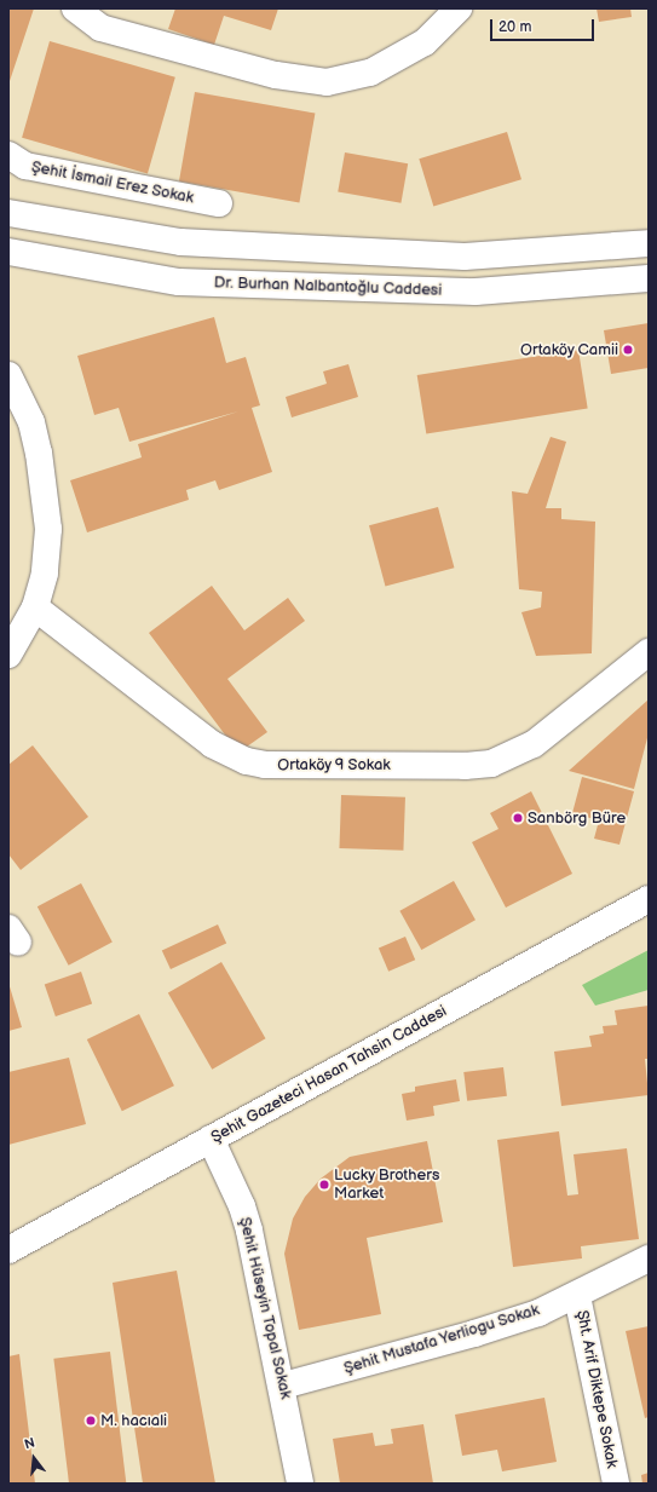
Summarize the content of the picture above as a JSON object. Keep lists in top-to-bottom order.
{
  "streets": {
    "street": [
      "Şehit İsmail Erez Sokak",
      "Dr. Burhan Nalbantoğlu Caddesi",
      "Ortaköy 9 Sokak",
      "Şehit Gazeteci Hasan Tahsin Caddesi",
      "Şehit Hüseyin Topal Sokak",
      "Şehit Mustafa Yerliogu Sokak",
      "Şht. Arif Diktepe Sokak"
    ]
  },
  "crossings": [
    ["Şehit Gazeteci Hasan Tahsin Caddesi", "Şehit Hüseyin Topal Sokak"],
    ["Şehit Hüseyin Topal Sokak", "Şehit Mustafa Yerliogu Sokak"],
    ["Şehit Mustafa Yerliogu Sokak", "Şht. Arif Diktepe Sokak"]
  ],
  "places": [
    "Ortaköy Camii",
    "Sanbörg Büre",
    "Lucky Brothers Market",
    "M. hacıali"
  ],
  "scale_bar": "20 m",
  "north": "top"
}
